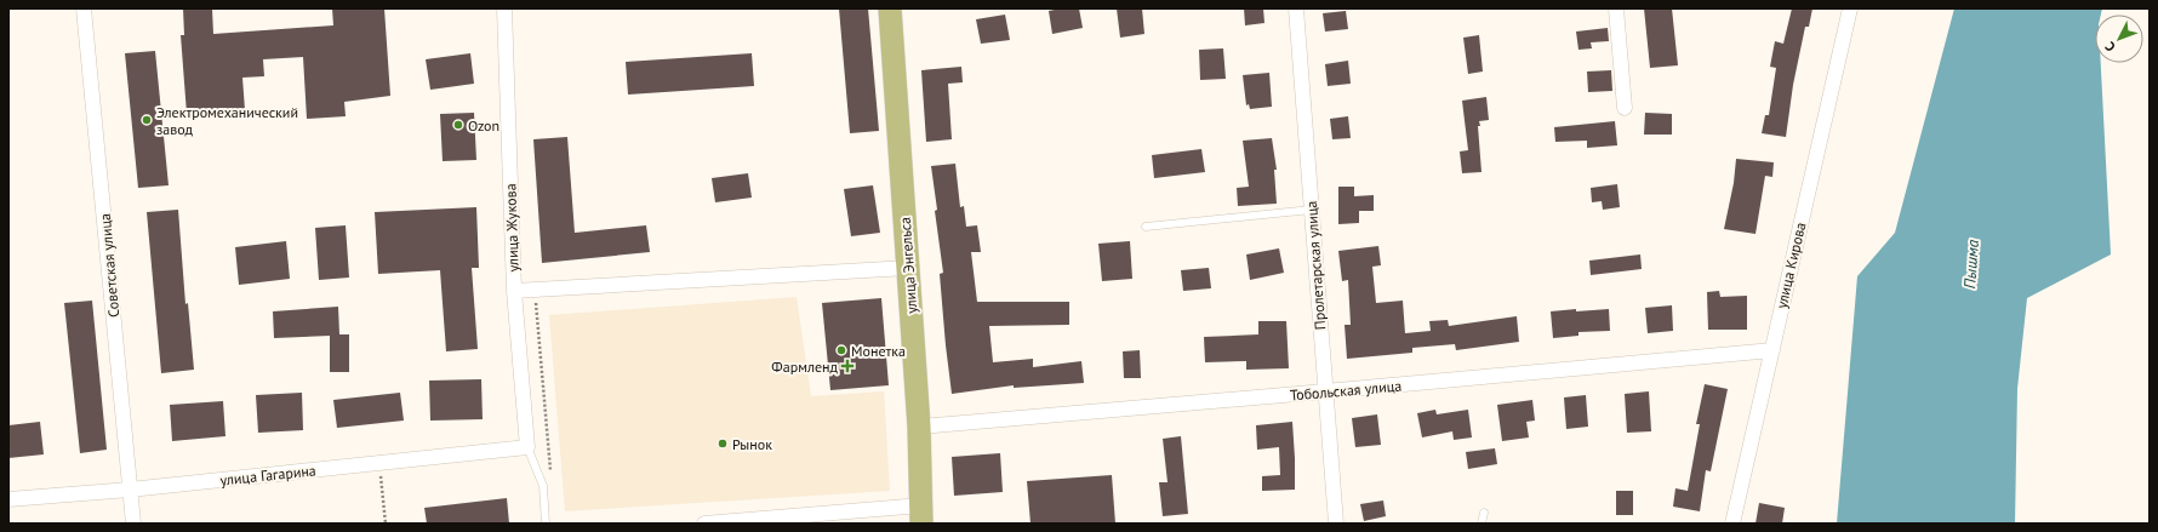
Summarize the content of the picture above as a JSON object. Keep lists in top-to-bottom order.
{
  "streets": {
    "main road": ["улица Энгельса"],
    "street": [
      "улица Жукова",
      "Советская улица",
      "Пролетарская улица",
      "улица Кирова",
      "Тобольская улица",
      "улица Гагарина"
    ]
  },
  "crossings": [
    ["улица Жукова", "улица Гагарина"],
    ["Советская улица", "улица Гагарина"],
    ["улица Энгельса", "Тобольская улица"],
    ["Пролетарская улица", "Тобольская улица"],
    ["улица Кирова", "Тобольская улица"]
  ],
  "water": ["Пышма"],
  "places": {
    "other": [
      "Электромеханический завод",
      "Ozon",
      "Монетка",
      "Рынок"
    ],
    "health": ["Фармленд"]
  },
  "north": "bottom left"
}
